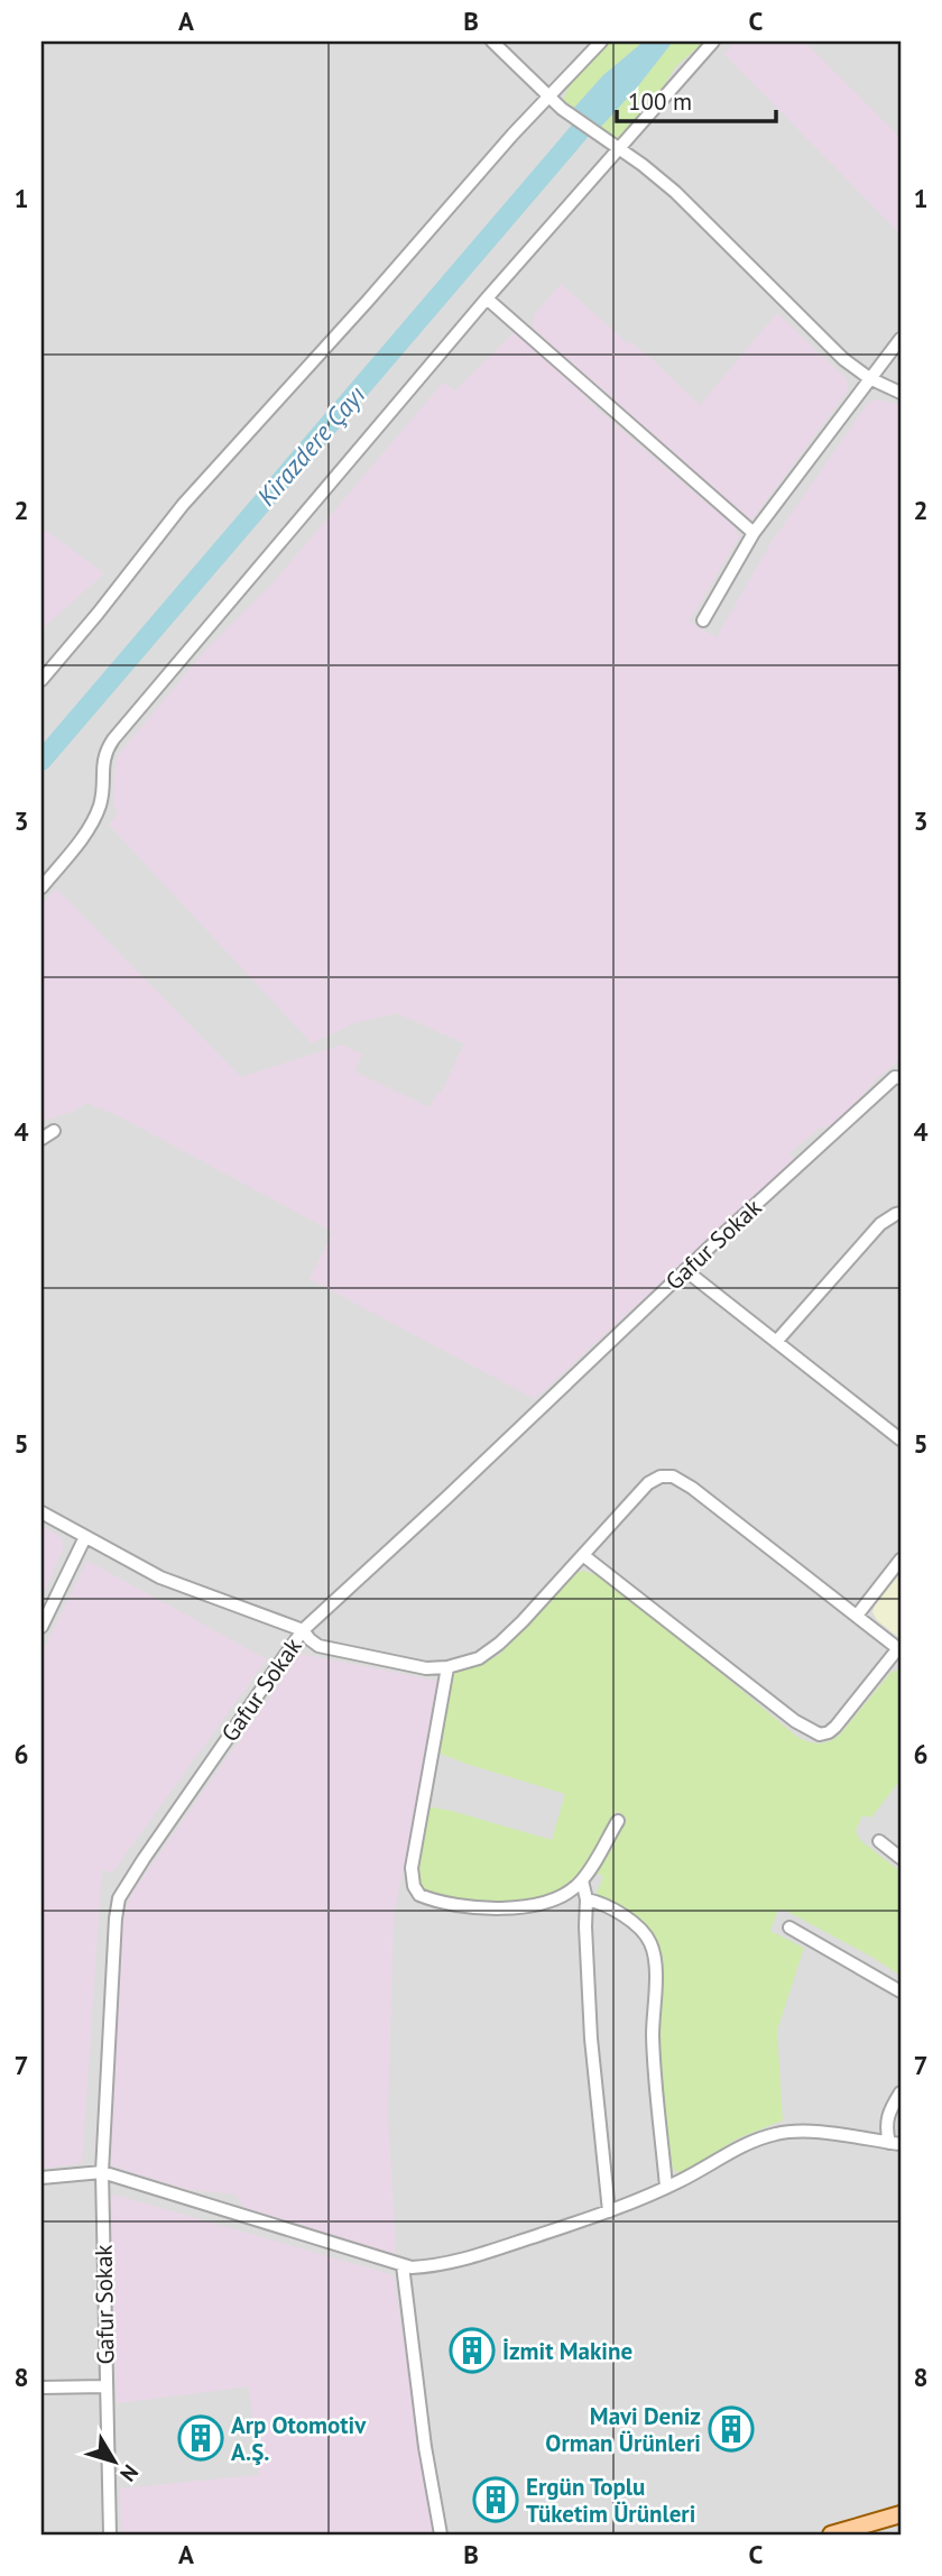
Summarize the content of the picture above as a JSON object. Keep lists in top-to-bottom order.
{
  "streets": {
    "street": ["Gafur Sokak"]
  },
  "water": ["Kirazdere Çayı"],
  "places": {
    "building": [
      "İzmit Makine",
      "Mavi Deniz Orman Ürünleri",
      "Arp Otomotiv A.Ş.",
      "Ergün Toplu Tüketim Ürünleri"
    ]
  },
  "scale_bar": "100 m",
  "north": "bottom right",
  "grid": {
    "columns": ["A", "B", "C"],
    "rows": [
      "1",
      "2",
      "3",
      "4",
      "5",
      "6",
      "7",
      "8"
    ]
  }
}
